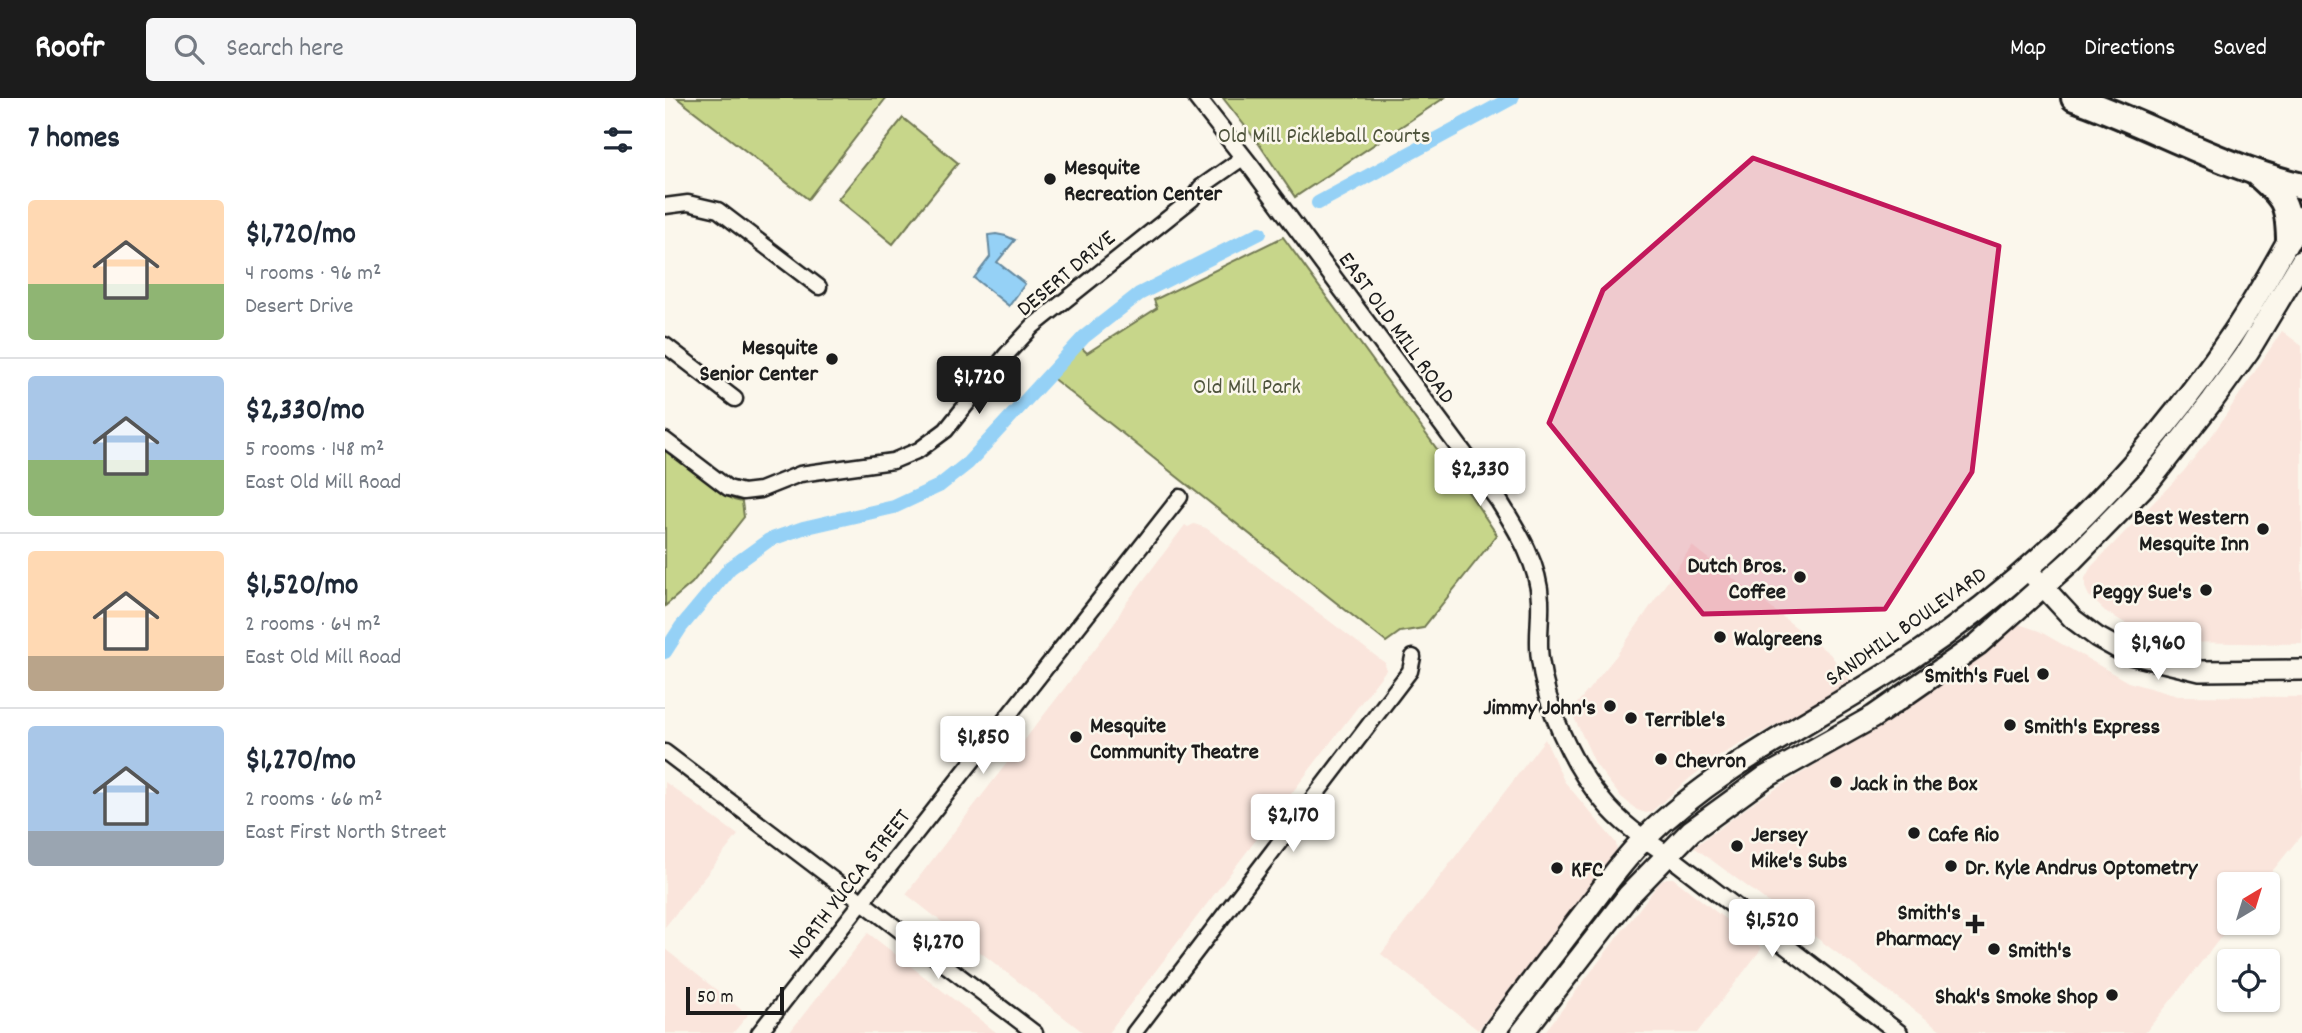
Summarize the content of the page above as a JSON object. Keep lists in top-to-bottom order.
{
  "streets": {
    "main road": ["SANDHILL BOULEVARD"],
    "street": ["DESERT DRIVE", "EAST OLD MILL ROAD", "NORTH YUCCA STREET"]
  },
  "crossings": [
    ["DESERT DRIVE", "EAST OLD MILL ROAD"],
    ["EAST OLD MILL ROAD", "SANDHILL BOULEVARD"]
  ],
  "parks": ["Old Mill Pickleball Courts", "Old Mill Park"],
  "places": {
    "other": [
      "Mesquite Recreation Center",
      "Mesquite Senior Center",
      "Best Western Mesquite Inn",
      "Dutch Bros. Coffee",
      "Peggy Sue's",
      "Walgreens",
      "Smith's Fuel",
      "Jimmy John's",
      "Terrible's",
      "Smith's Express",
      "Mesquite Community Theatre",
      "Chevron",
      "Jack in the Box",
      "Cafe Rio",
      "Jersey Mike's Subs",
      "Dr. Kyle Andrus Optometry",
      "KFC",
      "Smith's",
      "Shak's Smoke Shop"
    ],
    "health": ["Smith's Pharmacy"]
  },
  "scale_bar": "50 m",
  "north": "top right",
  "page": {
    "header": "Roofr",
    "search": "Search here",
    "nav": ["Map", "Directions", "Saved"],
    "heading": "7 homes",
    "list": [
      {
        "name": "$1,720/mo",
        "note": "4 rooms · 96 m² · Desert Drive"
      },
      {
        "name": "$2,330/mo",
        "note": "5 rooms · 148 m² · East Old Mill Road"
      },
      {
        "name": "$1,520/mo",
        "note": "2 rooms · 64 m² · East Old Mill Road"
      },
      {
        "name": "$1,270/mo",
        "note": "2 rooms · 66 m² · East First North Street"
      }
    ],
    "price": [
      "$1,720",
      "$2,330",
      "$1,960",
      "$1,850",
      "$2,170",
      "$1,520",
      "$1,270"
    ],
    "scale": "50 m"
  }
}
